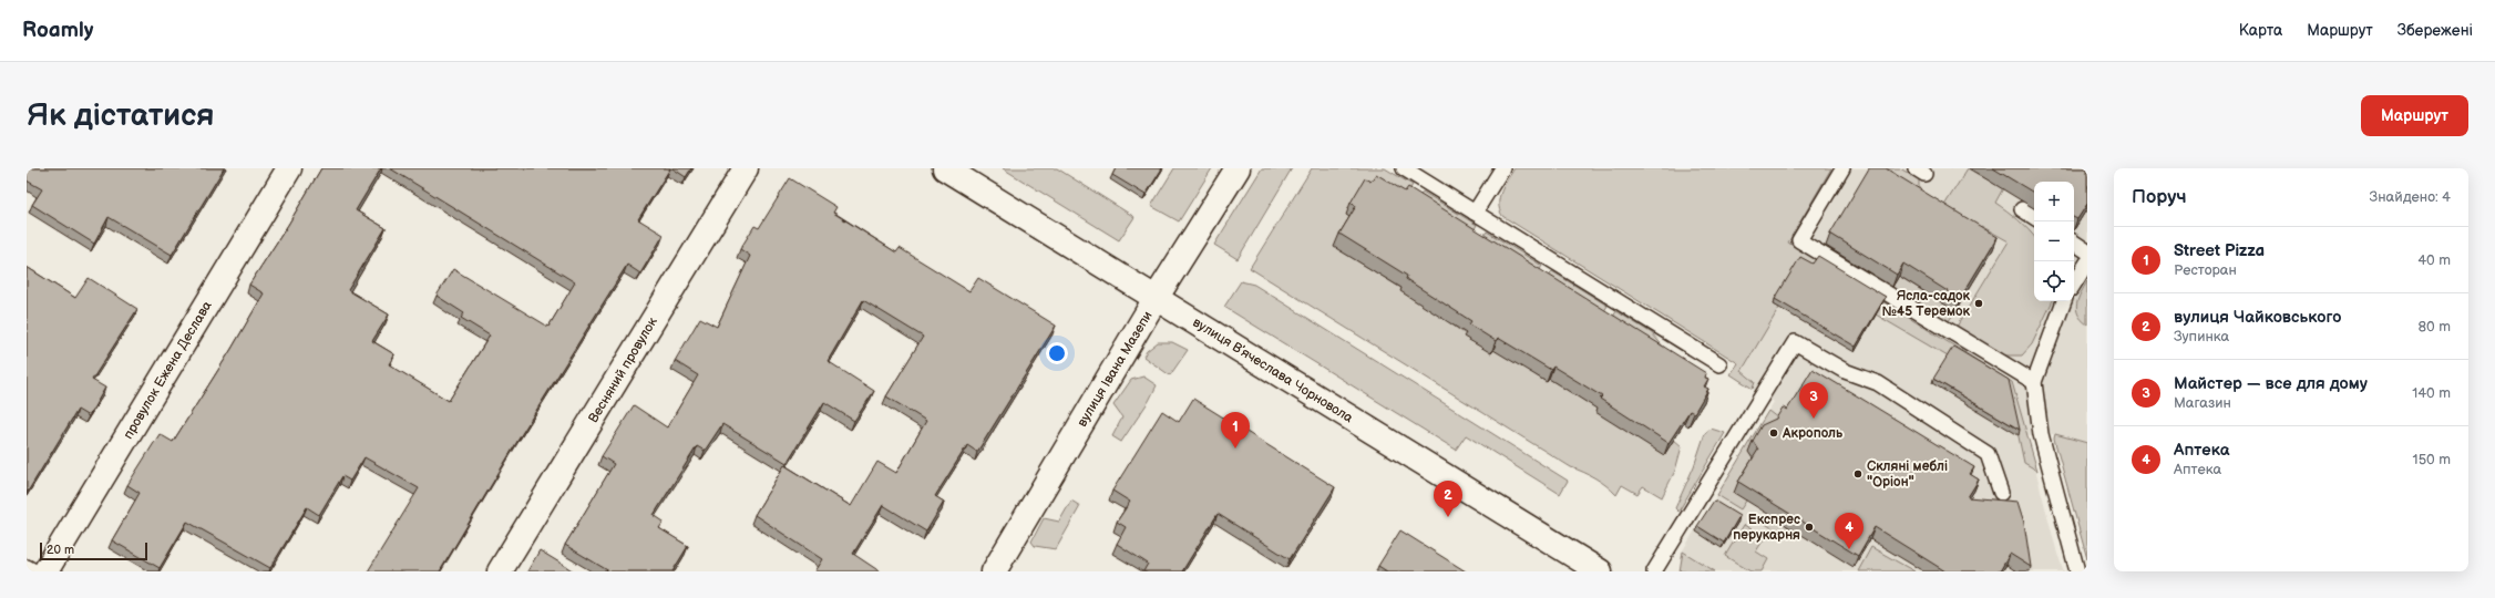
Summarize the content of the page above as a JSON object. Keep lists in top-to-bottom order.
{
  "streets": {
    "street": [
      "вулиця Івана Мазепи",
      "провулок Ежена Деслава",
      "Весняний провулок",
      "вулиця Вʼячеслава Чорновола"
    ]
  },
  "crossings": [
    ["вулиця Івана Мазепи", "вулиця Вʼячеслава Чорновола"]
  ],
  "places": [
    "Ясла-садок №45 Теремок",
    "Акрополь",
    "Скляні меблі \"Оріон\"",
    "Експрес перукарня"
  ],
  "scale_bar": "20 m",
  "page": {
    "header": "Roamly",
    "nav": ["Карта", "Маршрут", "Збережені"],
    "buttons": "Маршрут",
    "title": "Як дістатися",
    "heading": ["Поруч", "Знайдено: 4"],
    "map_buttons": ["+", "−"],
    "list": [
      {
        "mark": "1",
        "name": "Street Pizza",
        "note": "Ресторан",
        "value": "40 m"
      },
      {
        "mark": "2",
        "name": "вулиця Чайковського",
        "note": "Зупинка",
        "value": "80 m"
      },
      {
        "mark": "3",
        "name": "Майстер — все для дому",
        "note": "Магазин",
        "value": "140 m"
      },
      {
        "mark": "4",
        "name": "Аптека",
        "note": "Аптека",
        "value": "150 m"
      }
    ],
    "pins": [
      "3",
      "1",
      "2",
      "4"
    ],
    "scale": "20 m"
  }
}
